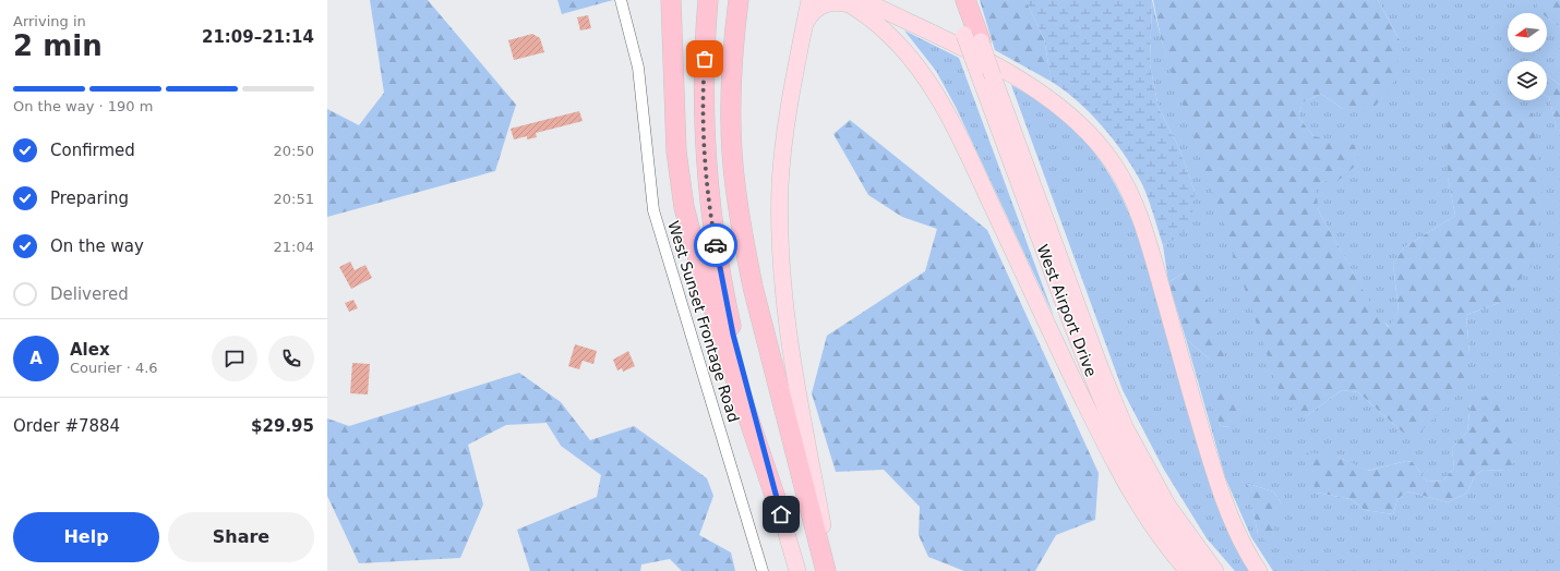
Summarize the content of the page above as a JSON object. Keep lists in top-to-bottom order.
{
  "streets": {
    "main road": ["West Airport Drive"],
    "street": ["West Sunset Frontage Road"]
  },
  "north": "left",
  "page": {
    "heading": ["2 min", "Arriving in", "21:09–21:14"],
    "panel": [
      "Alex",
      "Courier · 4.6",
      "Order #7884",
      "$29.95"
    ],
    "bar": "On the way · 190 m",
    "list": [
      ["Confirmed", "20:50"],
      ["Preparing", "20:51"],
      ["On the way", "21:04"],
      "Delivered"
    ],
    "round": "A",
    "buttons": ["Help", "Share"]
  }
}
